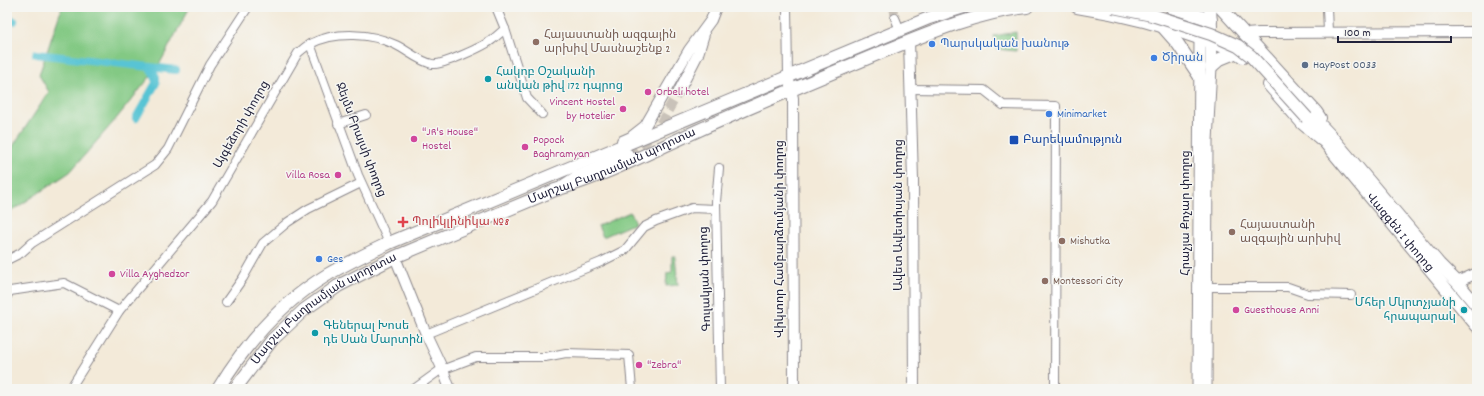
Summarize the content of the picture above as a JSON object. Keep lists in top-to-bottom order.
{
  "streets": {
    "main road": ["Մարշալ Բաղրամյան պողոտա", "Հրաչյա Քոչար փողոց", "Վազգեն I փողոց"],
    "street": [
      "Այգեձորի փողոց",
      "Ջեյմս Բրայսի փողոց",
      "Ավետ Ավետիսյան փողոց",
      "Վիկտոր Համբարձումյանի փողոց",
      "Գուլակյան փողոց"
    ]
  },
  "crossings": [
    ["Այգեձորի փողոց", "Ջեյմս Բրայսի փողոց"],
    ["Ջեյմս Բրայսի փողոց", "Մարշալ Բաղրամյան պողոտա"],
    ["Մարշալ Բաղրամյան պողոտա", "Ավետ Ավետիսյան փողոց"],
    ["Մարշալ Բաղրամյան պողոտա", "Վիկտոր Համբարձումյանի փողոց"],
    ["Հրաչյա Քոչար փողոց", "Վազգեն I փողոց"]
  ],
  "places": {
    "other": [
      "Հայաստանի ազգային արխիվ Մասնաշենք 2",
      "Պարսկական խանութ",
      "Ծիրան",
      "HayPost 0033",
      "Հակոբ Օշականի անվան թիվ 172 դպրոց",
      "Orbeli hotel",
      "Vincent Hostel by Hotelier",
      "Minimarket",
      "\"JR's House\" Hostel",
      "Popock Baghramyan",
      "Villa Rosa",
      "Հայաստանի ազգային արխիվ",
      "Mishutka",
      "Ges",
      "Villa Ayghedzor",
      "Montessori City",
      "Guesthouse Anni",
      "Մհեր Մկրտչյանի հրապարակ",
      "Գեներալ Խոսե դե Սան Մարտին",
      "\"Zebra\""
    ],
    "transit": ["Բարեկամություն"],
    "health": ["Պոլիկլինիկա №8"]
  },
  "scale_bar": "100 m"
}
